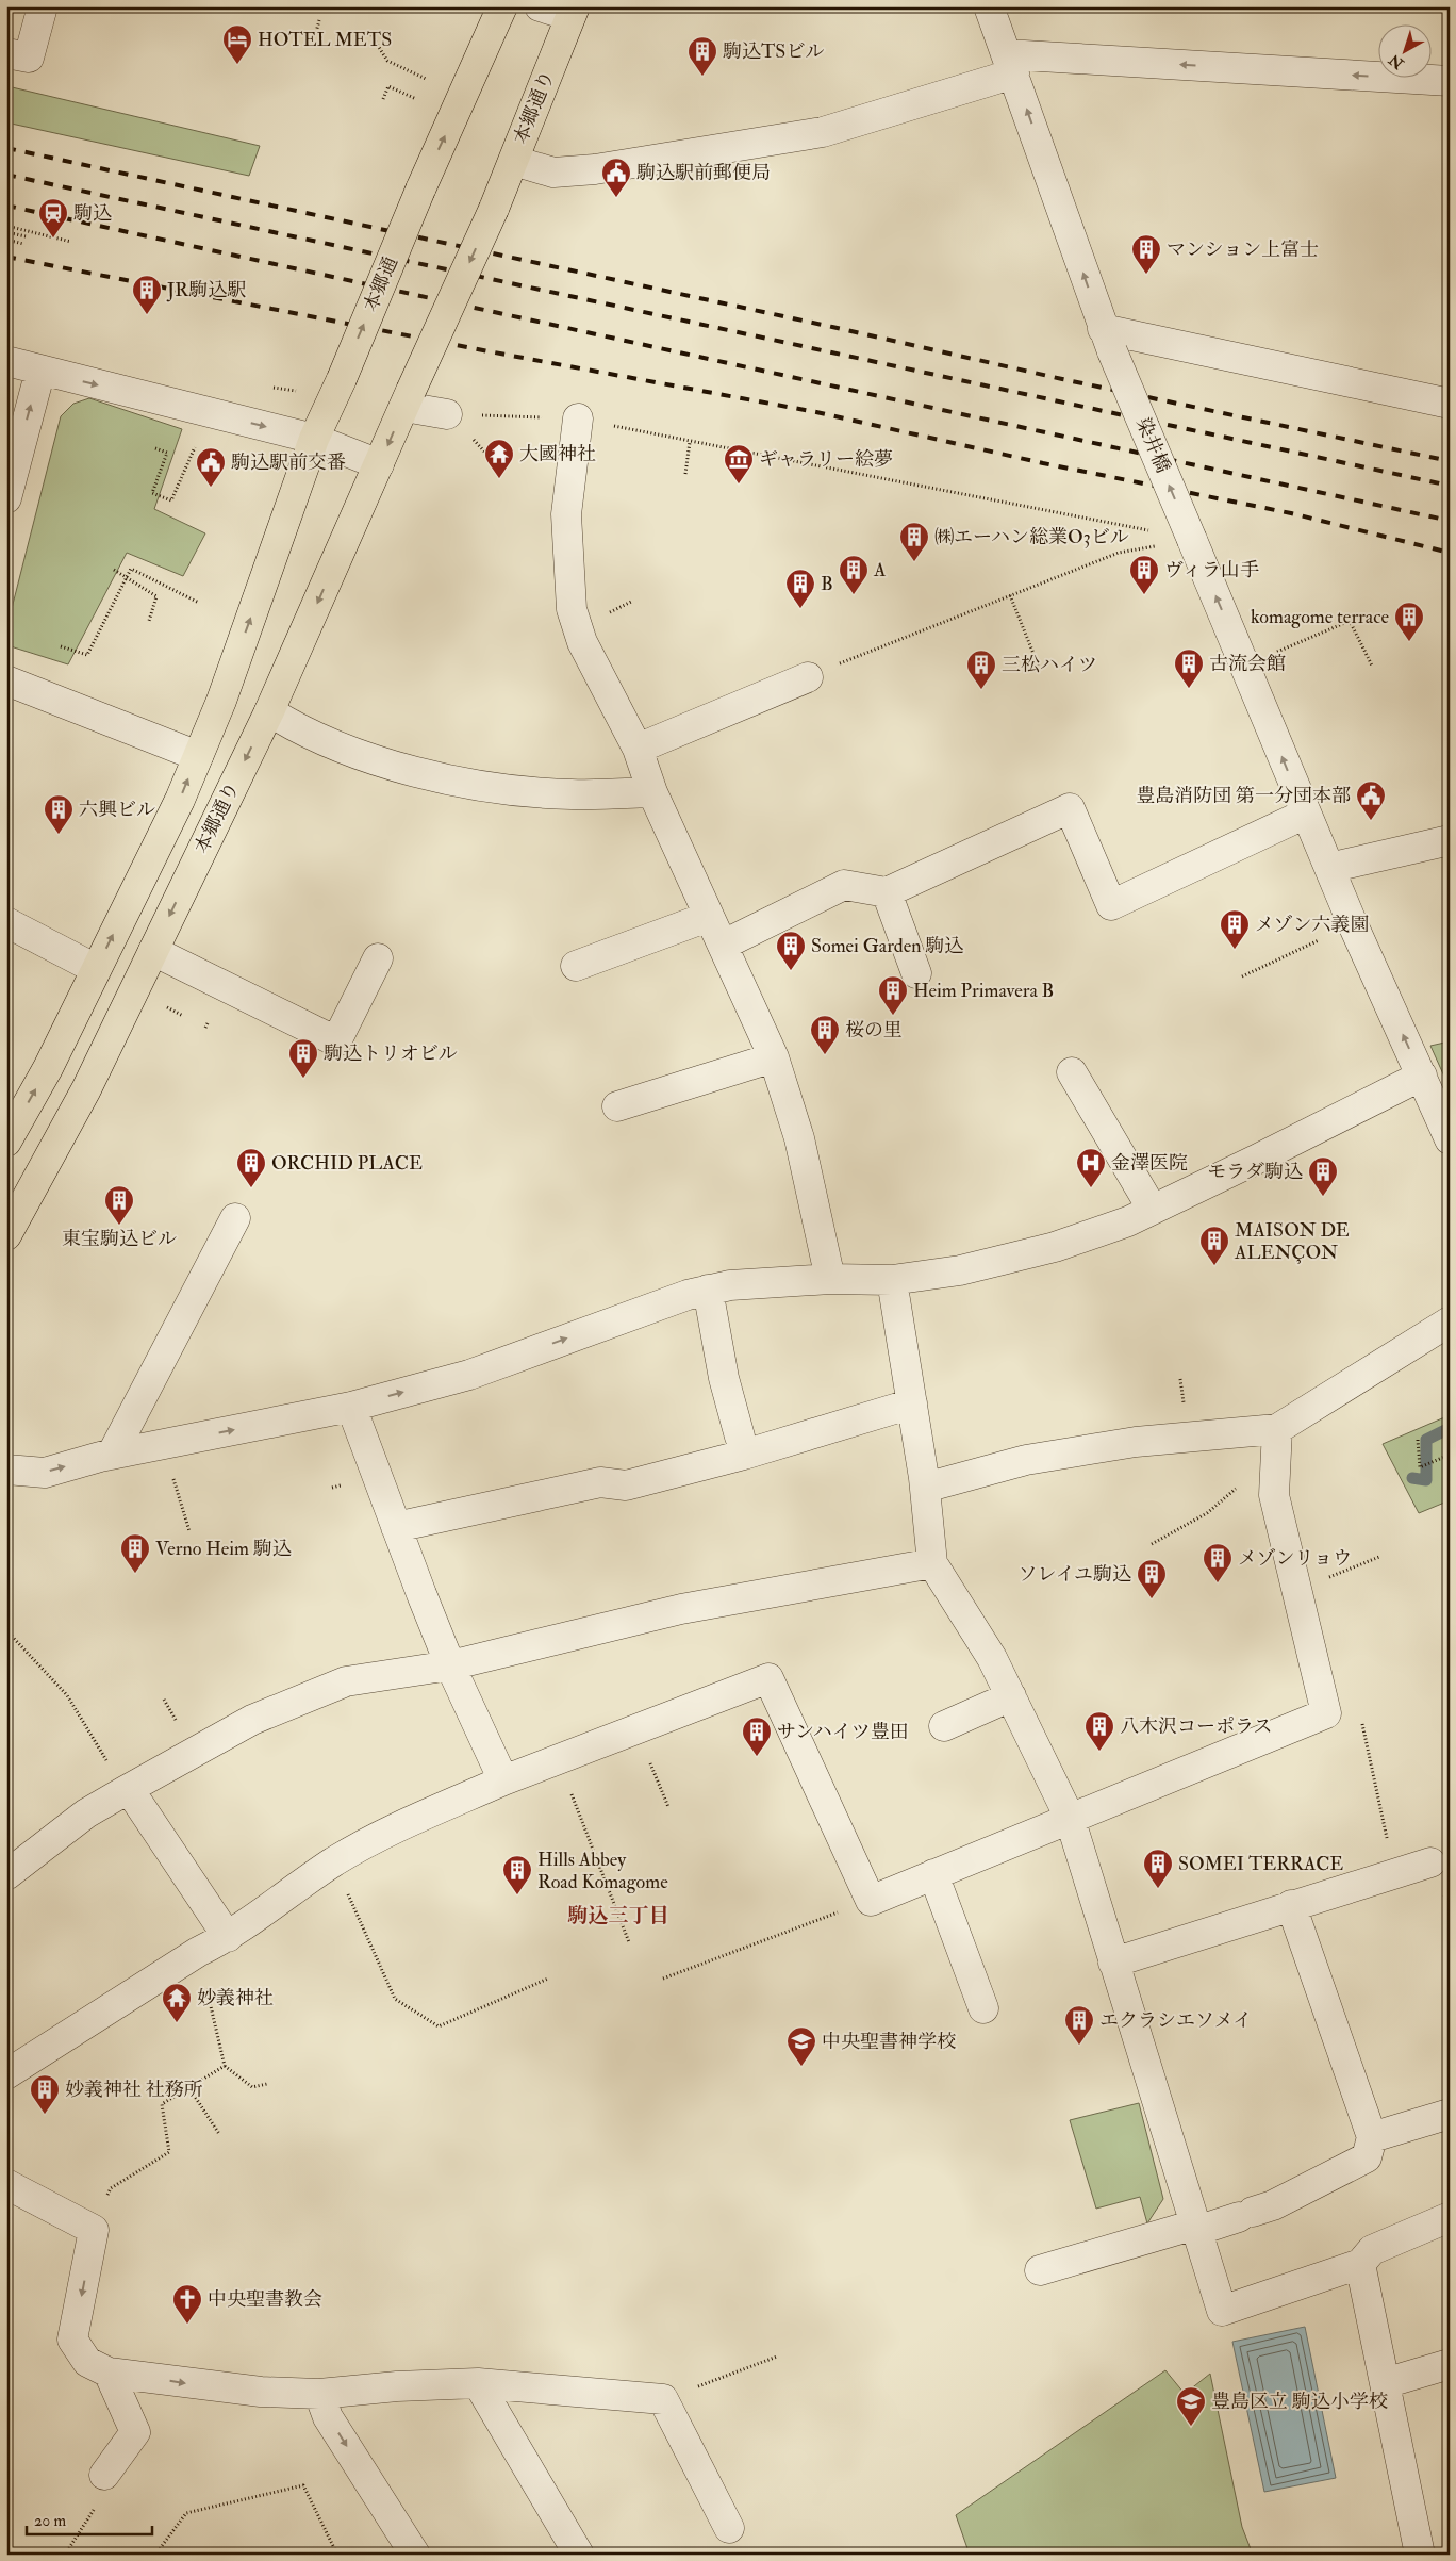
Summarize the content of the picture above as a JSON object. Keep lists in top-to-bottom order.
{
  "streets": {
    "main road": ["本郷通り", "本郷通"],
    "street": ["染井橋"]
  },
  "one_way": ["本郷通", "染井橋"],
  "districts": ["駒込三丁目"],
  "places": {
    "hotel": ["HOTEL METS"],
    "building": [
      "駒込TSビル",
      "マンション上富士",
      "JR駒込駅",
      "㈱エーハン総業O3ビル",
      "A",
      "ヴィラ山手",
      "B",
      "komagome terrace",
      "古流会館",
      "三松ハイツ",
      "六興ビル",
      "メゾン六義園",
      "Somei Garden 駒込",
      "Heim Primavera B",
      "桜の里",
      "駒込トリオビル",
      "ORCHID PLACE",
      "モラダ駒込",
      "東宝駒込ビル",
      "MAISON DE ALENÇON",
      "Verno Heim 駒込",
      "メゾンリョウ",
      "ソレイユ駒込",
      "八木沢コーポラス",
      "サンハイツ豊田",
      "SOMEI TERRACE",
      "Hills Abbey Road Komagome",
      "エクラシエソメイ",
      "妙義神社 社務所"
    ],
    "public building": ["駒込駅前郵便局", "駒込駅前交番", "豊島消防団 第一分団本部"],
    "station": ["駒込"],
    "temple": ["大國神社", "妙義神社"],
    "museum": ["ギャラリー絵夢"],
    "hospital": ["金澤医院"],
    "school or university": ["中央聖書神学校", "豊島区立 駒込小学校"],
    "church": ["中央聖書教会"]
  },
  "scale_bar": "20 m",
  "north": "bottom left"
}
